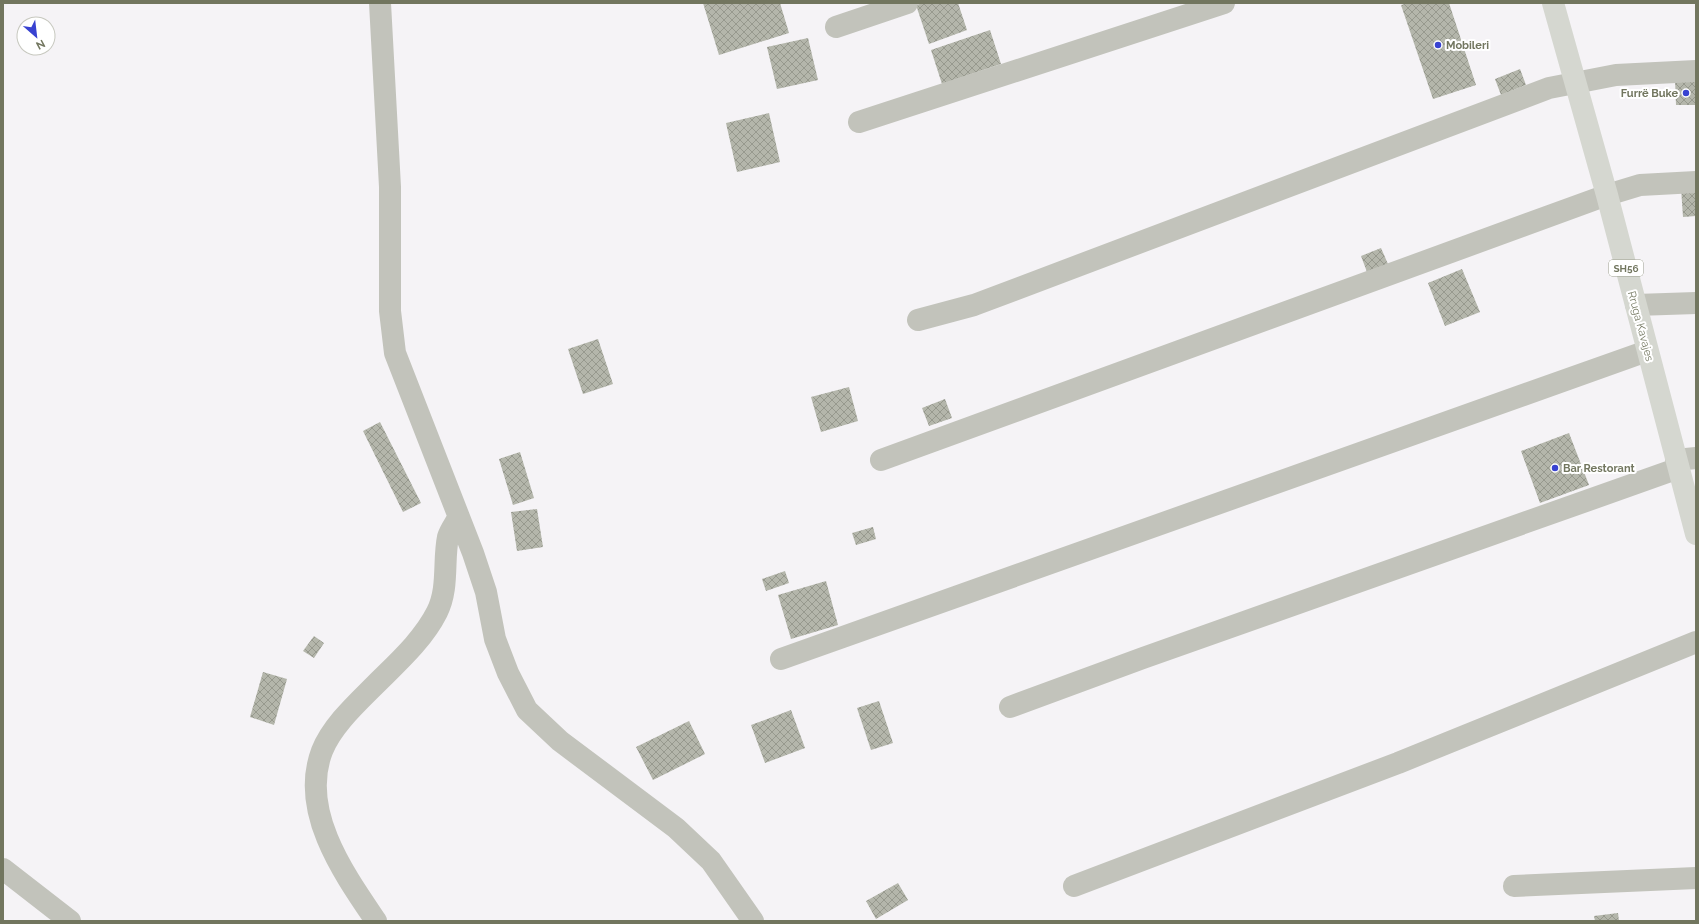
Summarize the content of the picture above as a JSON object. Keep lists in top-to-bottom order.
{
  "streets": {
    "main road": ["SH56", "Rruga Kavajes"]
  },
  "places": ["Mobileri", "Furrë Buke", "Bar Restorant"],
  "north": "bottom right"
}
